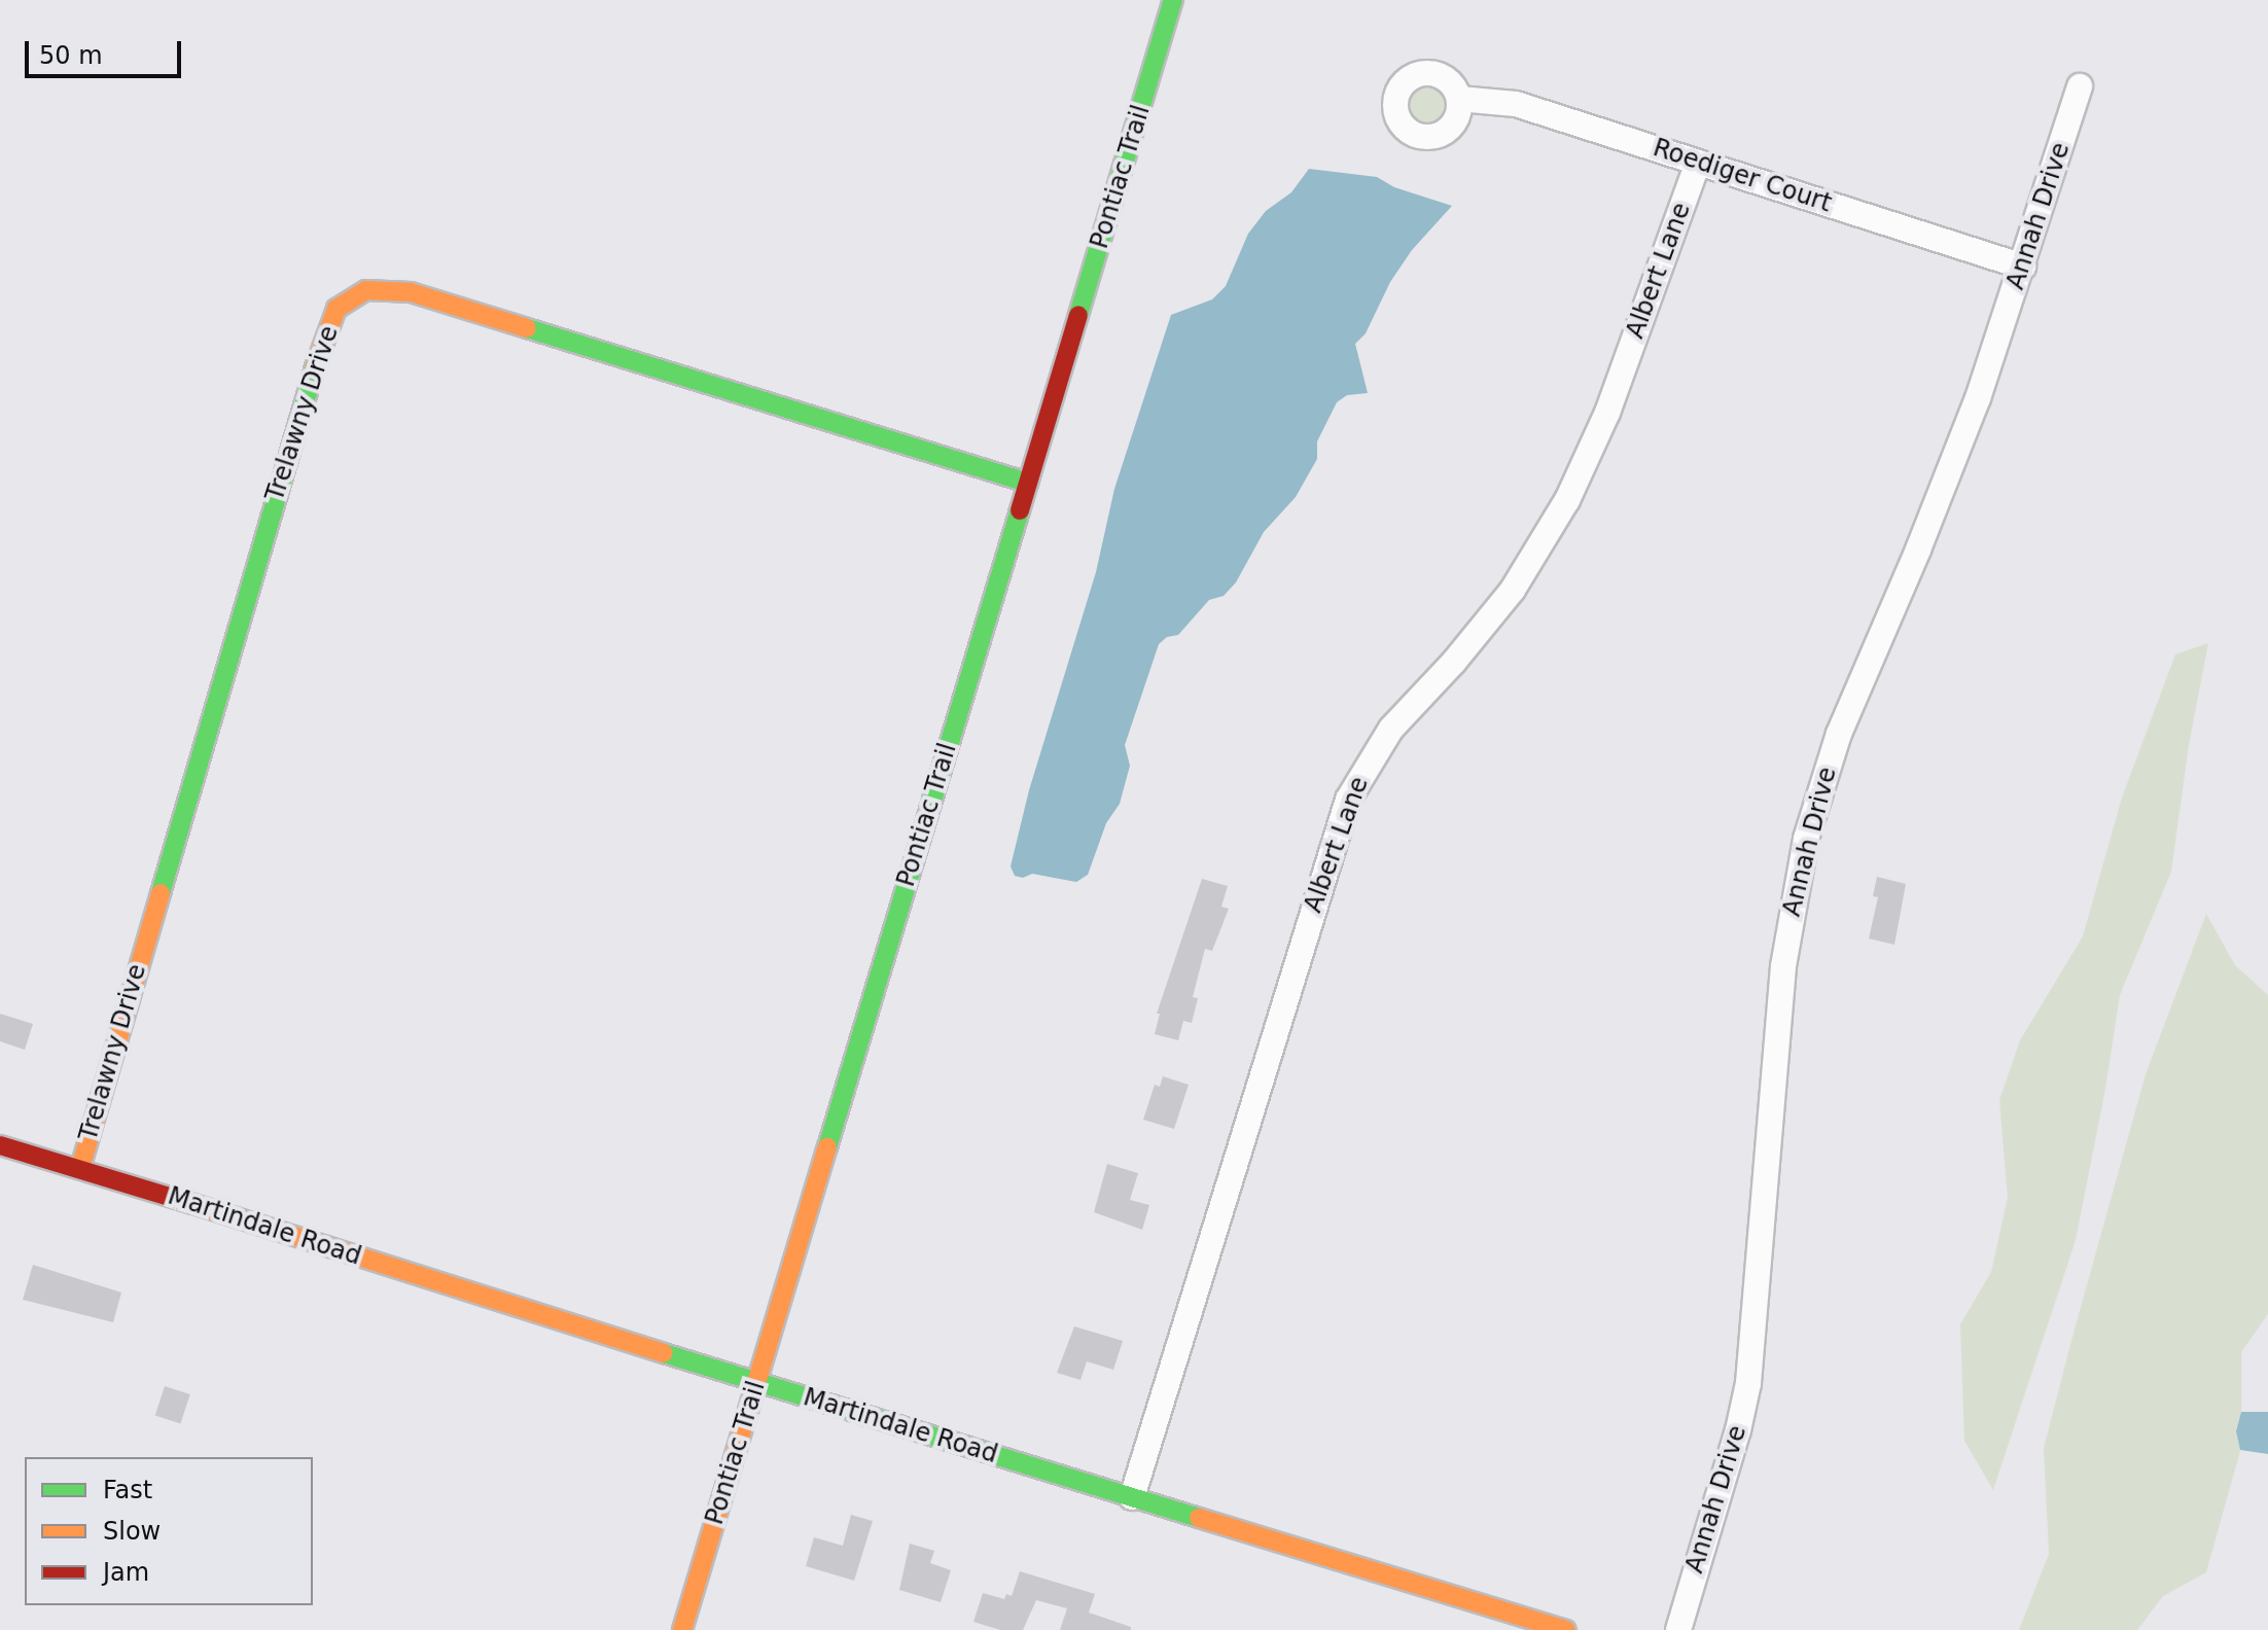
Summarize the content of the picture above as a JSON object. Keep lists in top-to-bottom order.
{
  "streets": {
    "street": [
      "Roediger Court",
      "Pontiac Trail",
      "Annah Drive",
      "Albert Lane",
      "Trelawny Drive",
      "Martindale Road"
    ]
  },
  "crossings": [
    ["Roediger Court", "Annah Drive"],
    ["Roediger Court", "Albert Lane"],
    ["Pontiac Trail", "Trelawny Drive"],
    ["Pontiac Trail", "Martindale Road"],
    ["Albert Lane", "Martindale Road"],
    ["Trelawny Drive", "Martindale Road"]
  ],
  "legend": ["Fast", "Slow", "Jam"],
  "scale_bar": "50 m"
}
